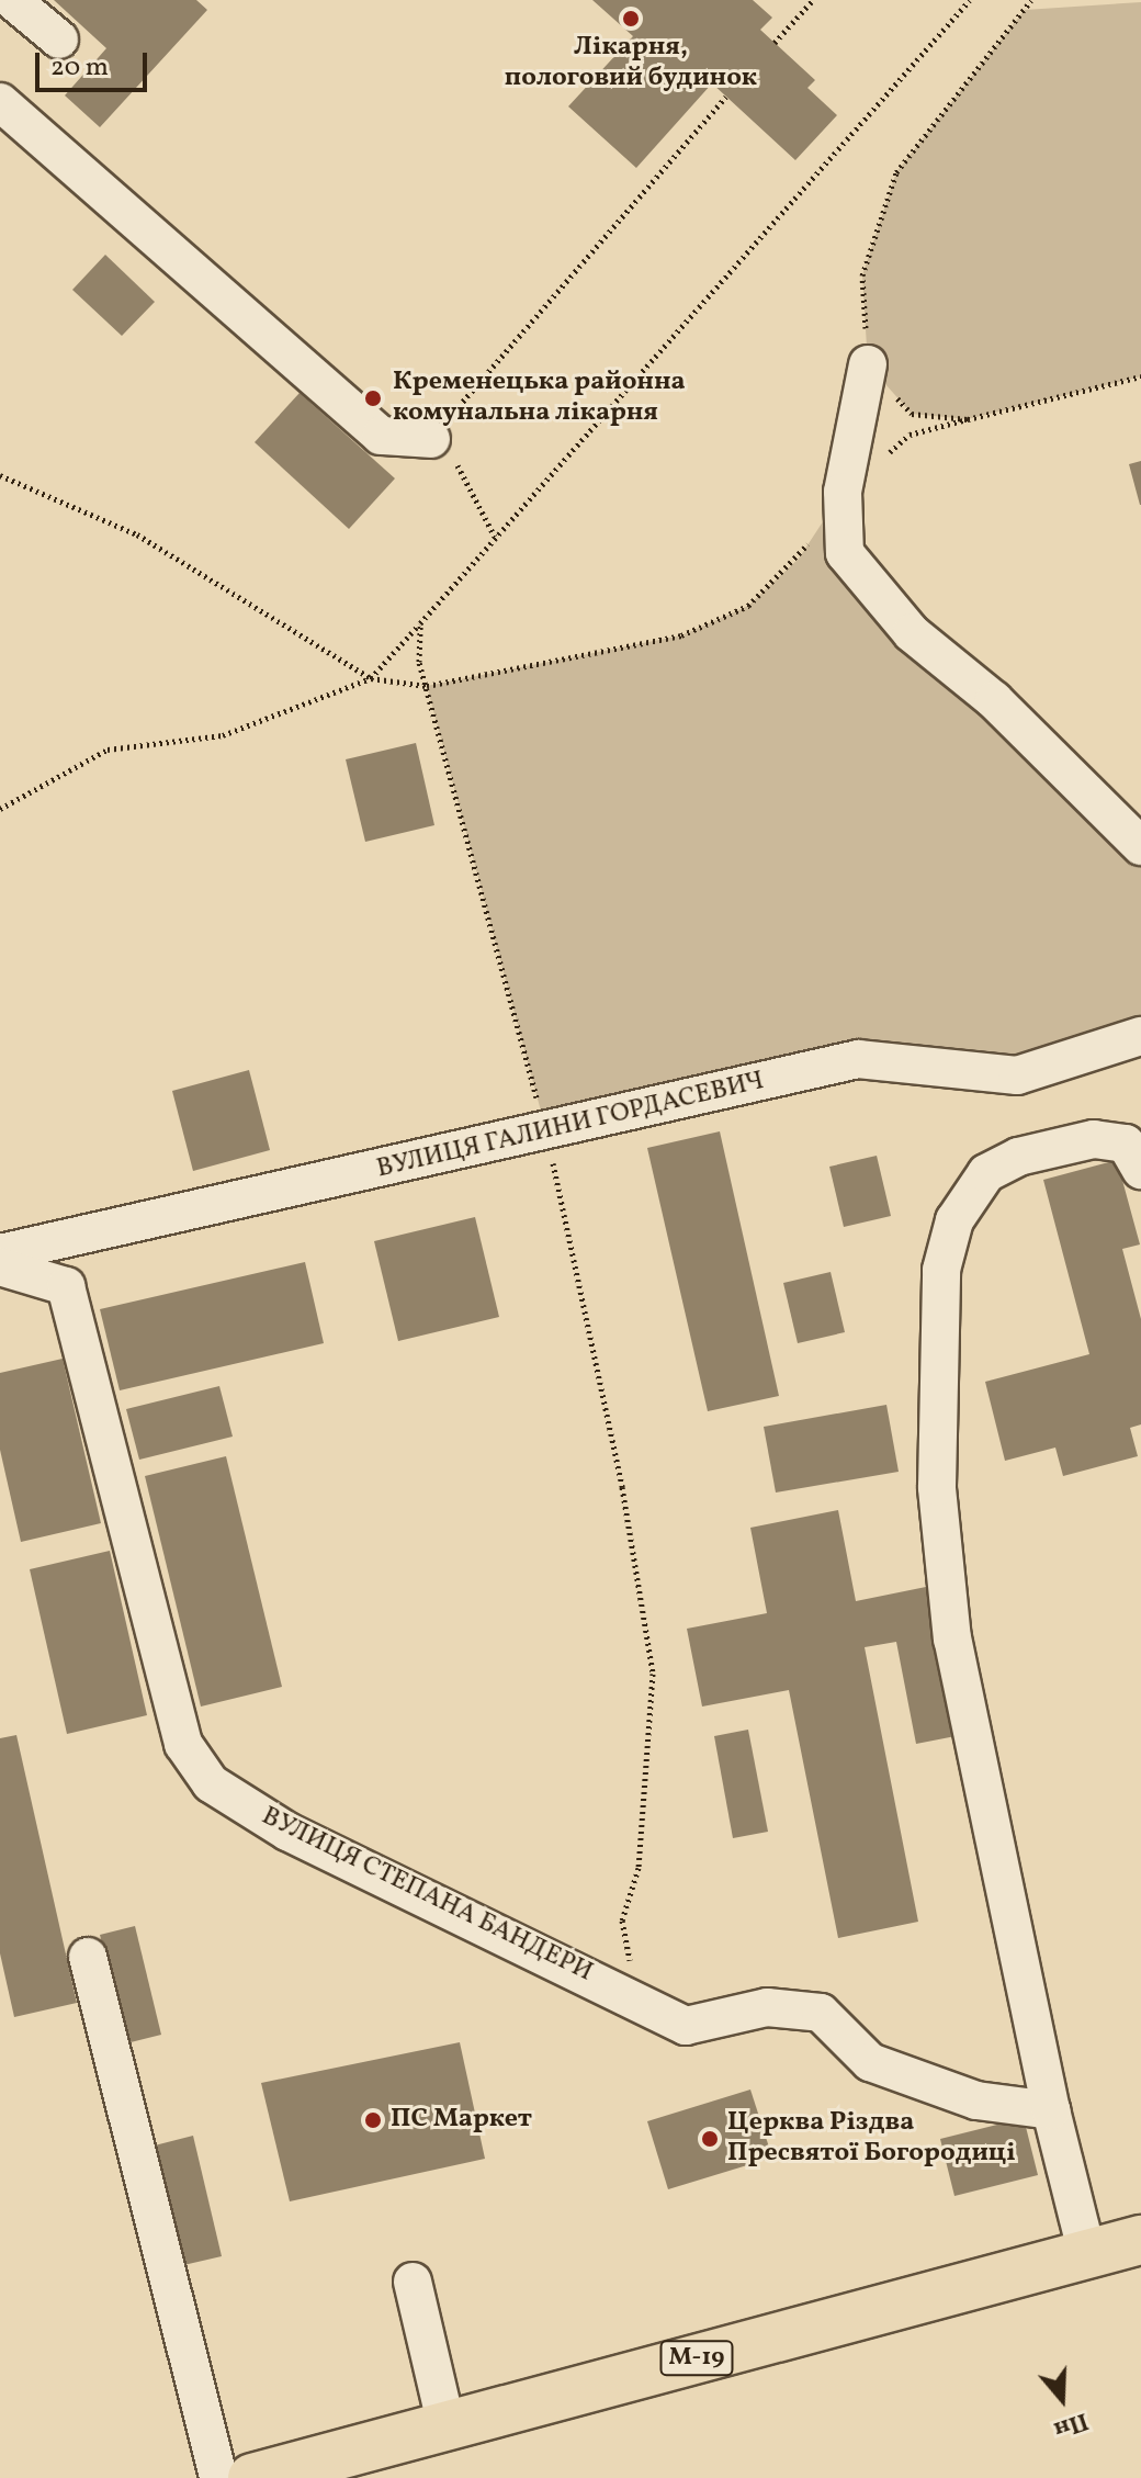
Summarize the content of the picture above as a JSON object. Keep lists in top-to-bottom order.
{
  "streets": {
    "highway": ["М-19"],
    "street": ["ВУЛИЦЯ ГАЛИНИ ГОРДАСЕВИЧ", "ВУЛИЦЯ СТЕПАНА БАНДЕРИ"]
  },
  "places": [
    "Лікарня, пологовий будинок",
    "Кременецька районна комунальна лікарня",
    "ПС Маркет",
    "Церква Різдва Пресвятої Богородиці"
  ],
  "scale_bar": "20 m",
  "north": "bottom"
}
